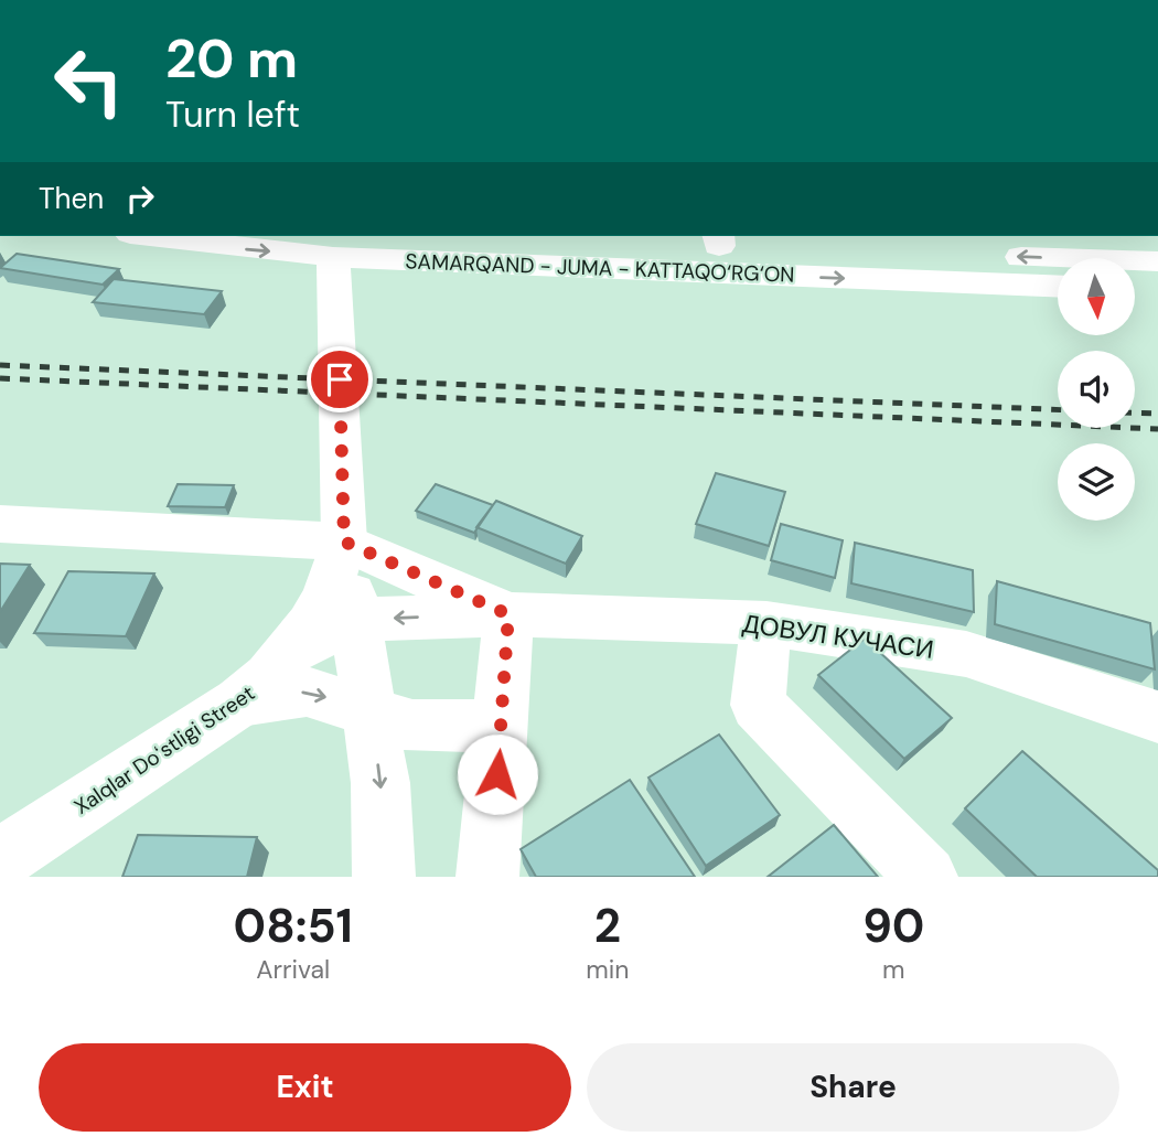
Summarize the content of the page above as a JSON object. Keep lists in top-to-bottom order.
{
  "streets": {
    "main road": ["SAMARQAND - JUMA - KATTAQO‘RG‘ON", "ДОВУЛ КУЧАСИ", "Xalqlar Doʻstligi Street"]
  },
  "crossings": [
    ["SAMARQAND - JUMA - KATTAQO‘RG‘ON", "Xalqlar Doʻstligi Street"]
  ],
  "north": "bottom",
  "page": {
    "turn": ["20 m", "Turn left"],
    "then": "Then",
    "eta": [
      "08:51",
      "Arrival",
      "2",
      "min",
      "90",
      "m"
    ],
    "buttons": ["Exit", "Share"]
  }
}
